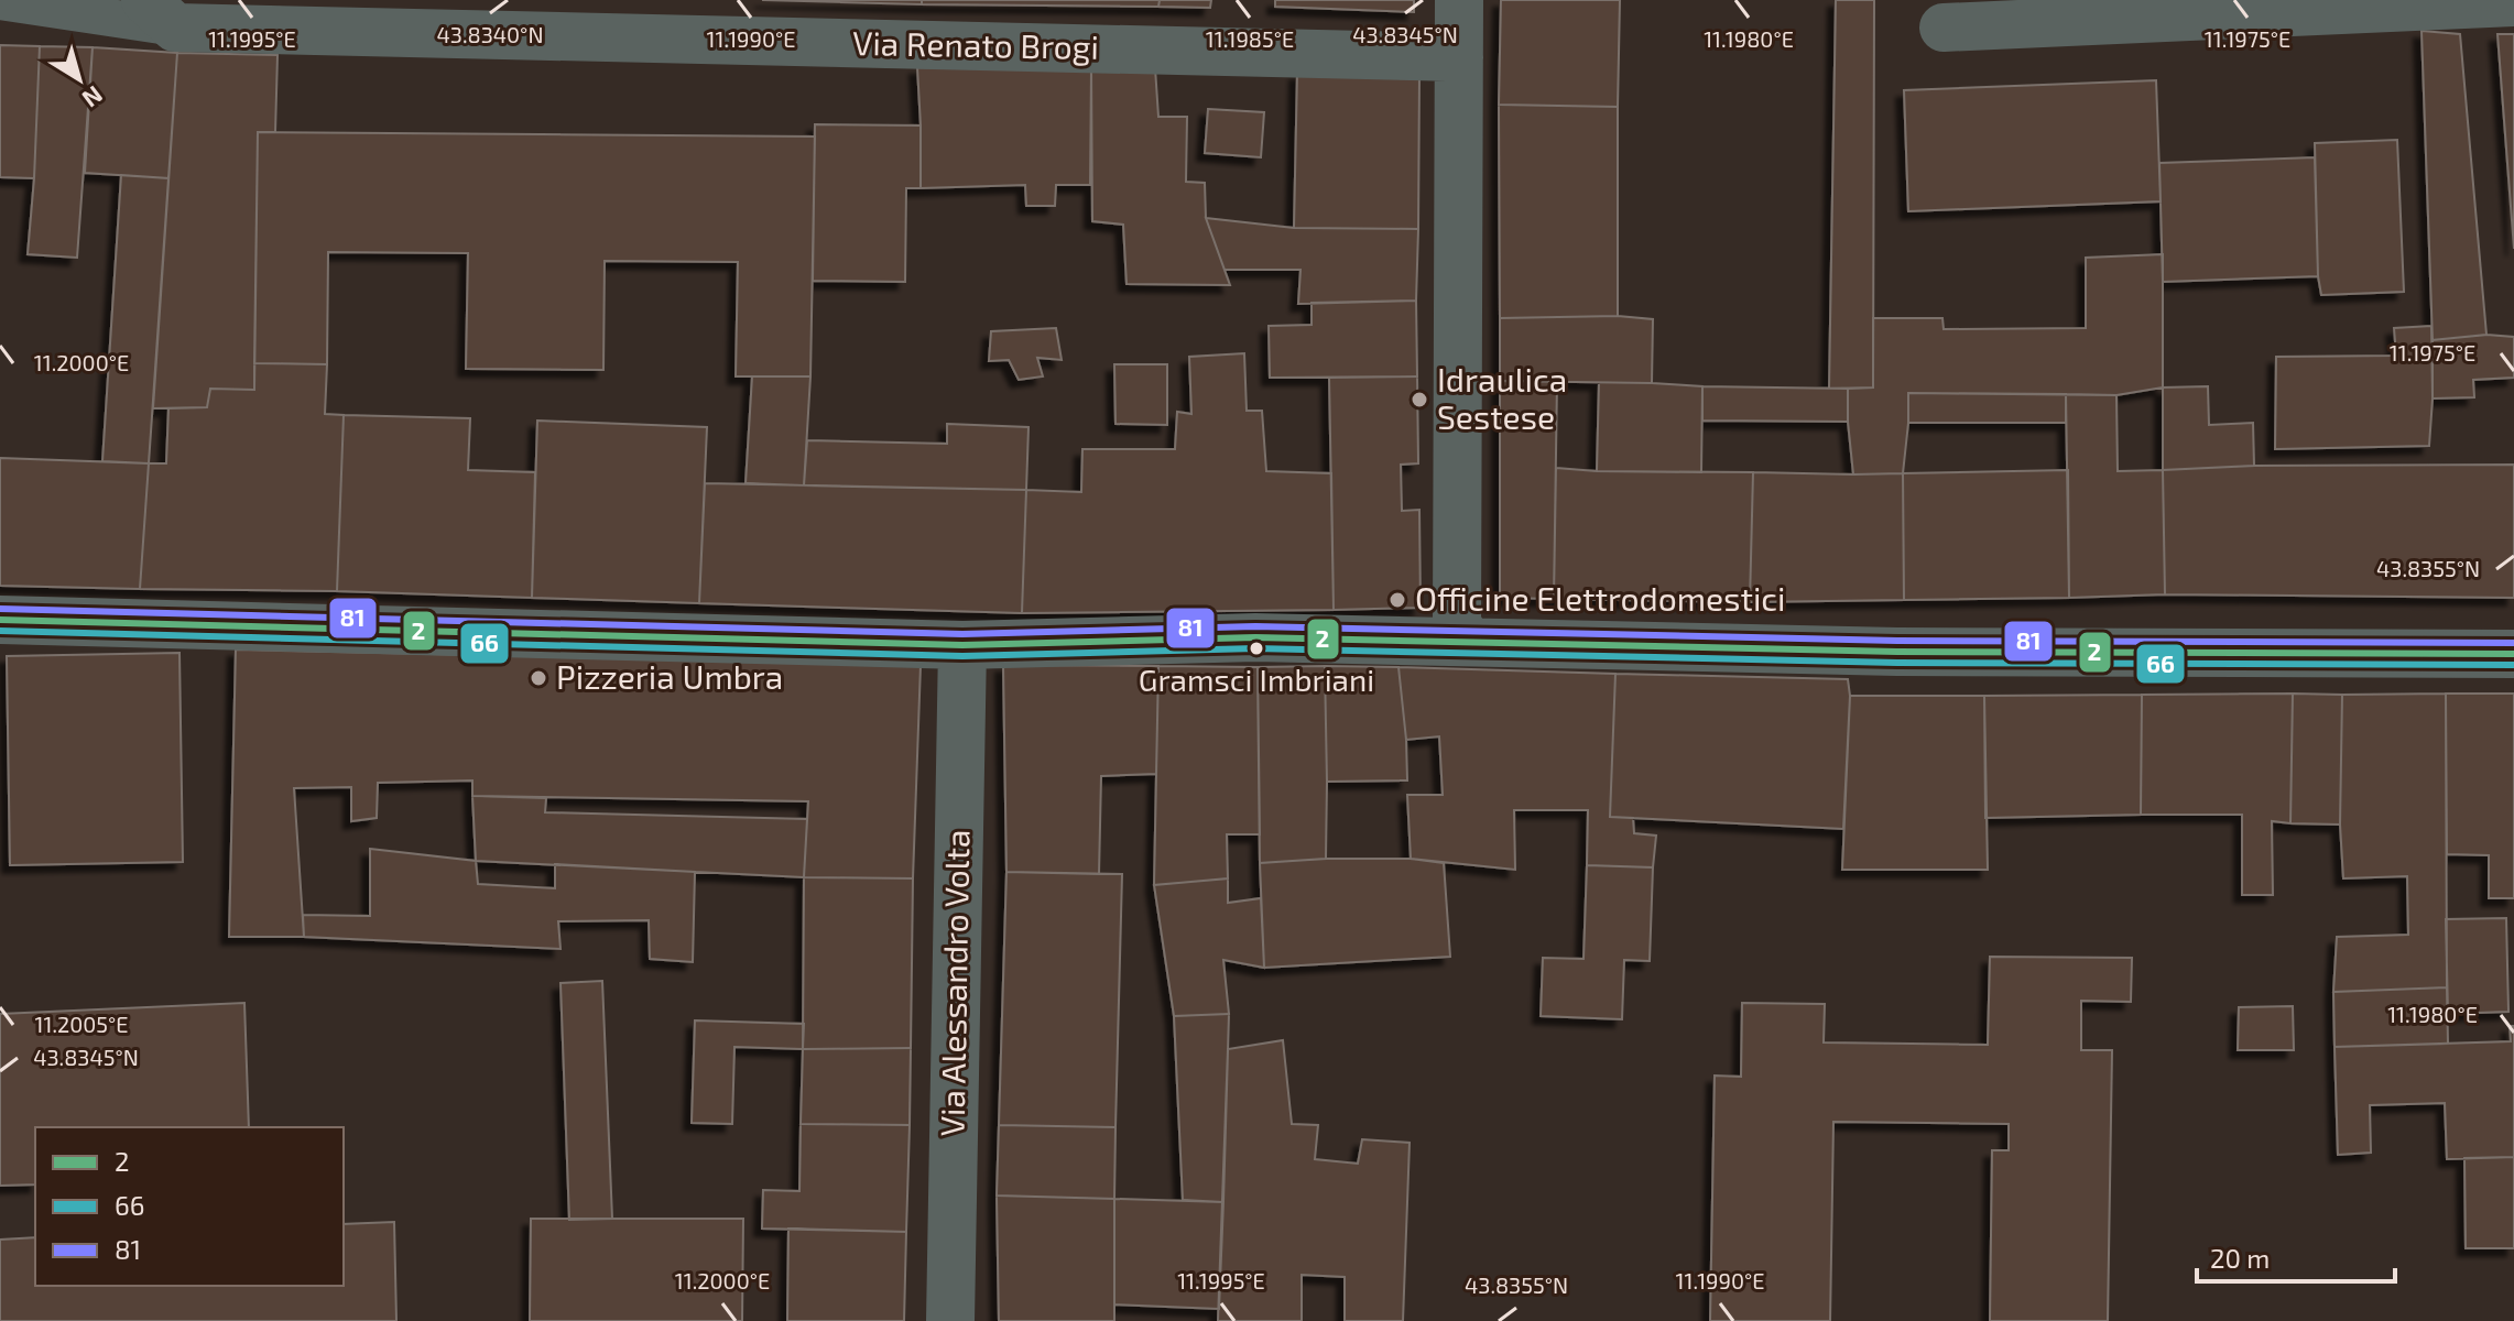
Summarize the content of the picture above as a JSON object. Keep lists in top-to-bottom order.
{
  "streets": {
    "street": ["Via Renato Brogi", "Via Alessandro Volta"]
  },
  "places": [
    "Idraulica Sestese",
    "Officine Elettrodomestici",
    "Gramsci Imbriani",
    "Pizzeria Umbra"
  ],
  "lines": ["transit line 81", "transit line 2", "transit line 66"],
  "legend": ["2", "66", "81"],
  "scale_bar": "20 m",
  "north": "bottom right",
  "coordinates": [
    "43.8340°N",
    "43.8345°N",
    "11.1995°E",
    "11.1990°E",
    "11.1985°E",
    "11.1980°E",
    "11.1975°E",
    "11.2000°E",
    "43.8355°N",
    "11.2005°E"
  ]
}
